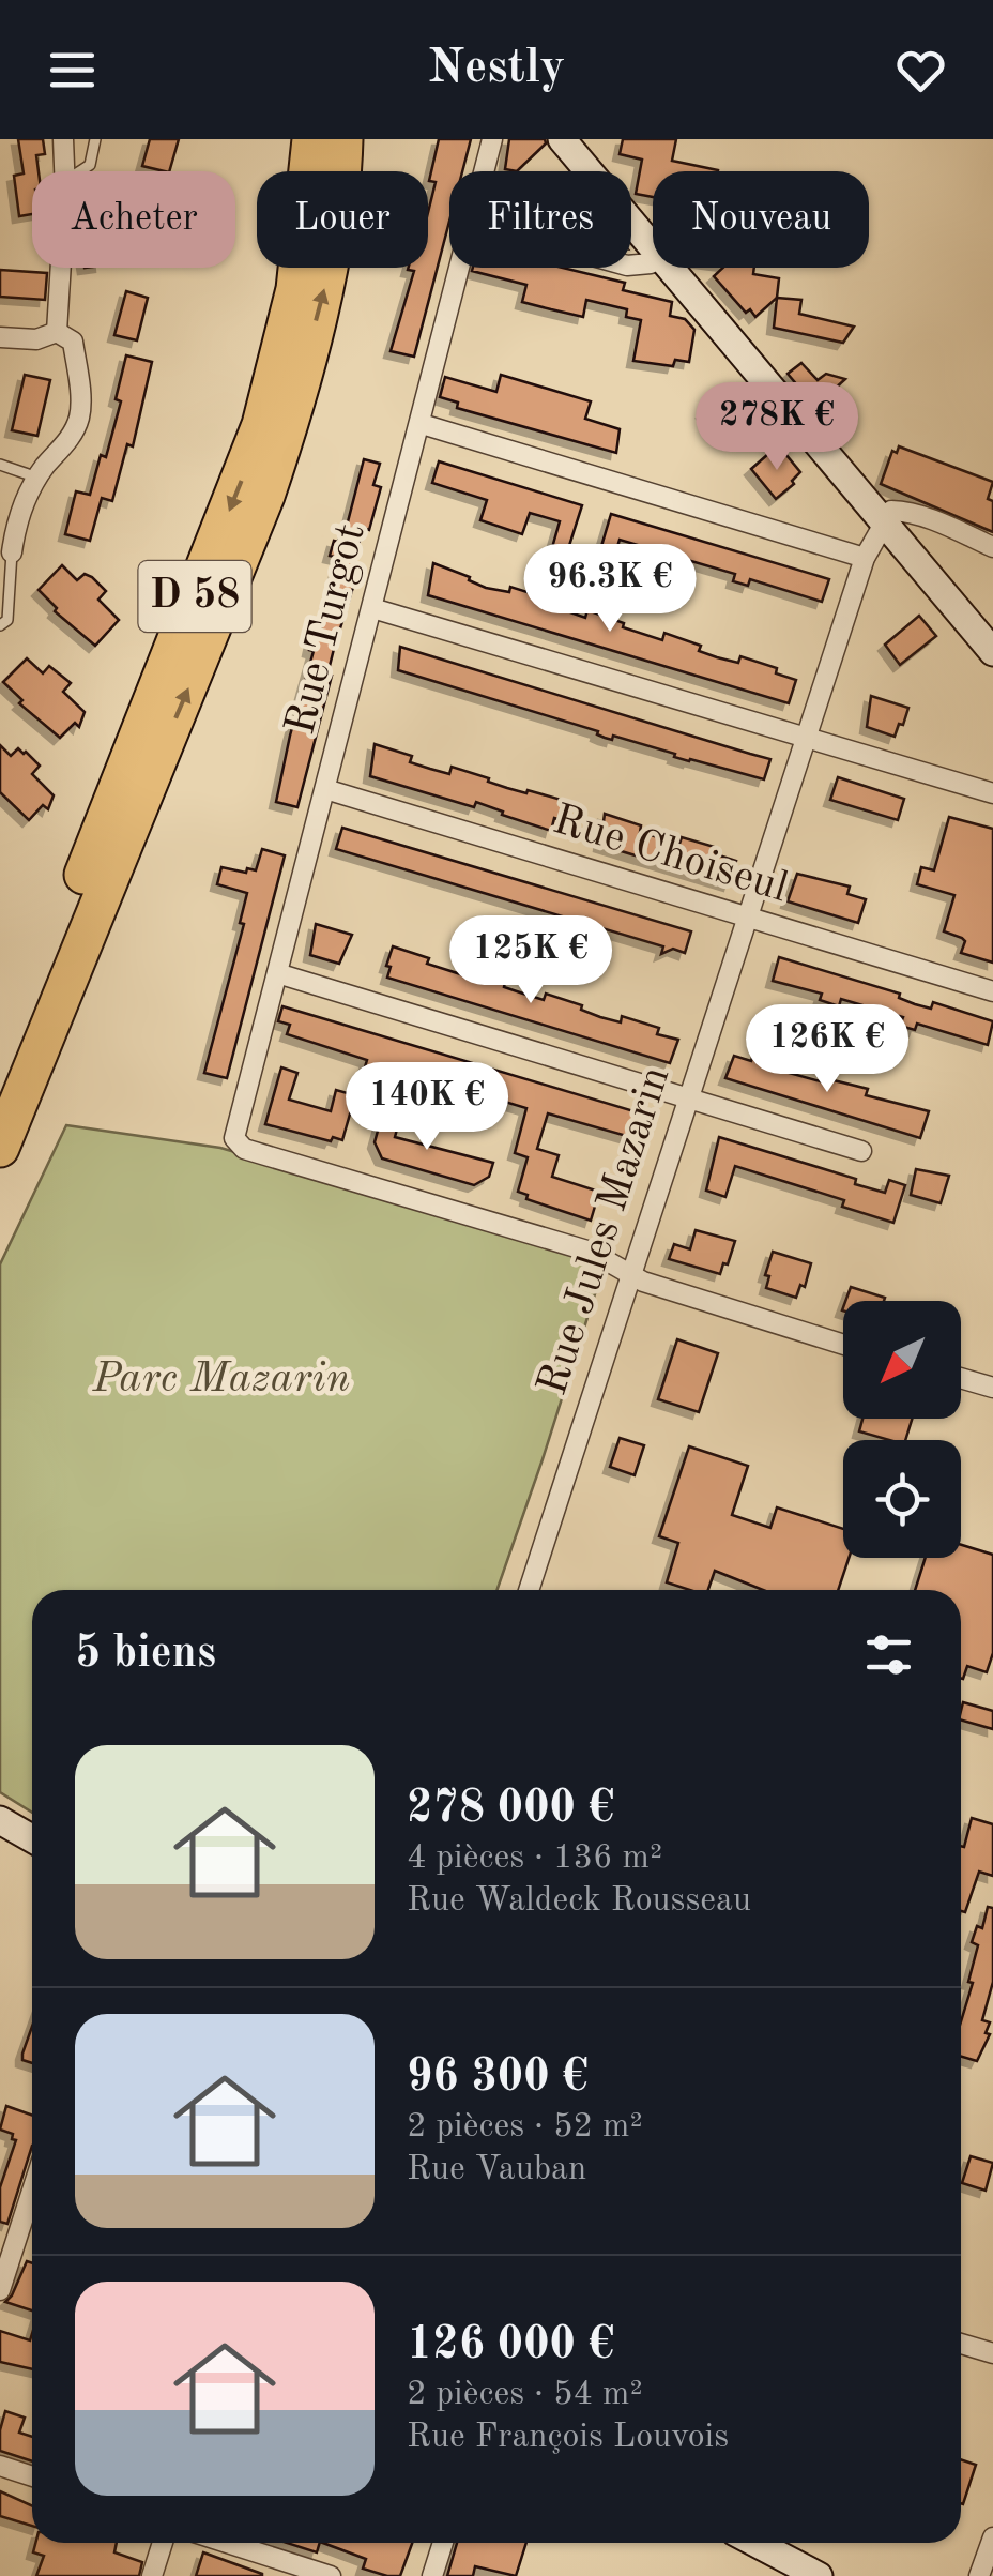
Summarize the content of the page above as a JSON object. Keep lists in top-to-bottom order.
{
  "streets": {
    "highway": ["D 58"],
    "street": ["Rue Turgot", "Rue Choiseul", "Rue Jules Mazarin"]
  },
  "crossings": [
    ["Rue Turgot", "Rue Choiseul"],
    ["Rue Turgot", "Rue Jules Mazarin"],
    ["Rue Choiseul", "Rue Jules Mazarin"]
  ],
  "parks": ["Parc Mazarin"],
  "north": "bottom left",
  "page": {
    "header": "Nestly",
    "chip": [
      "Acheter",
      "Louer",
      "Filtres",
      "Nouveau"
    ],
    "price": [
      "278K €",
      "96.3K €",
      "125K €",
      "126K €",
      "140K €"
    ],
    "heading": "5 biens",
    "list": [
      {
        "name": "278 000 €",
        "note": "4 pièces · 136 m² · Rue Waldeck Rousseau"
      },
      {
        "name": "96 300 €",
        "note": "2 pièces · 52 m² · Rue Vauban"
      },
      {
        "name": "126 000 €",
        "note": "2 pièces · 54 m² · Rue François Louvois"
      }
    ]
  }
}
